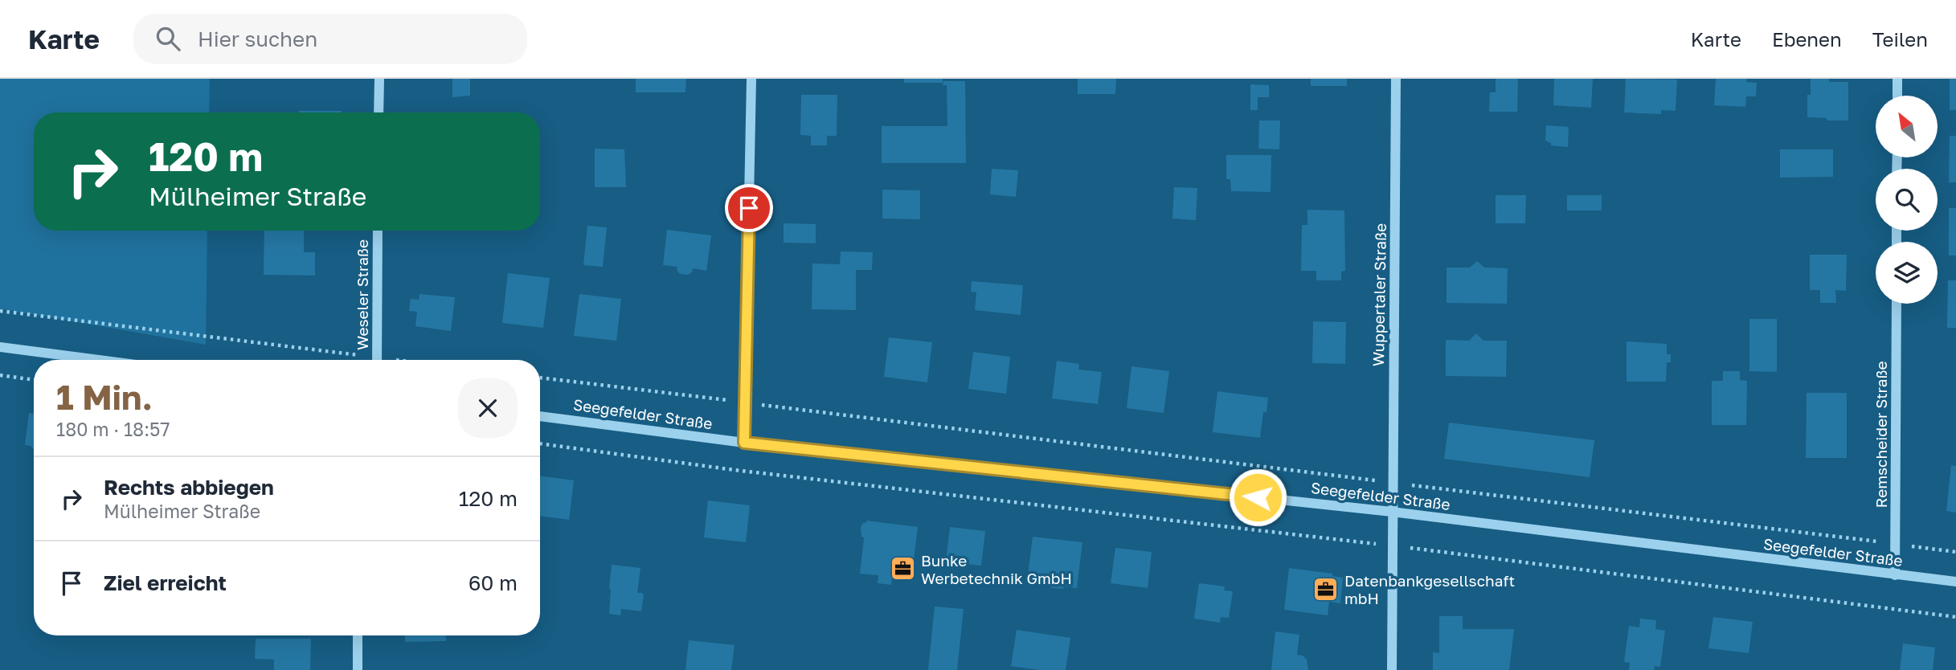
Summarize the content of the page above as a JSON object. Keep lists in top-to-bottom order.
{
  "streets": {
    "street": [
      "Weseler Straße",
      "Wuppertaler Straße",
      "Seegefelder Straße",
      "Remscheider Straße"
    ]
  },
  "crossings": [
    ["Wuppertaler Straße", "Seegefelder Straße"],
    ["Seegefelder Straße", "Remscheider Straße"]
  ],
  "places": {
    "office": ["Bunke Werbetechnik GmbH", "Datenbankgesellschaft mbH"]
  },
  "north": "top left",
  "page": {
    "header": "Karte",
    "search": "Hier suchen",
    "nav": ["Karte", "Ebenen", "Teilen"],
    "turn": ["120 m", "Mülheimer Straße"],
    "heading": ["1 Min.", "180 m · 18:57"],
    "list": [
      {
        "name": "Rechts abbiegen",
        "note": "Mülheimer Straße",
        "value": "120 m"
      },
      {
        "name": "Ziel erreicht",
        "value": "60 m"
      }
    ]
  }
}
